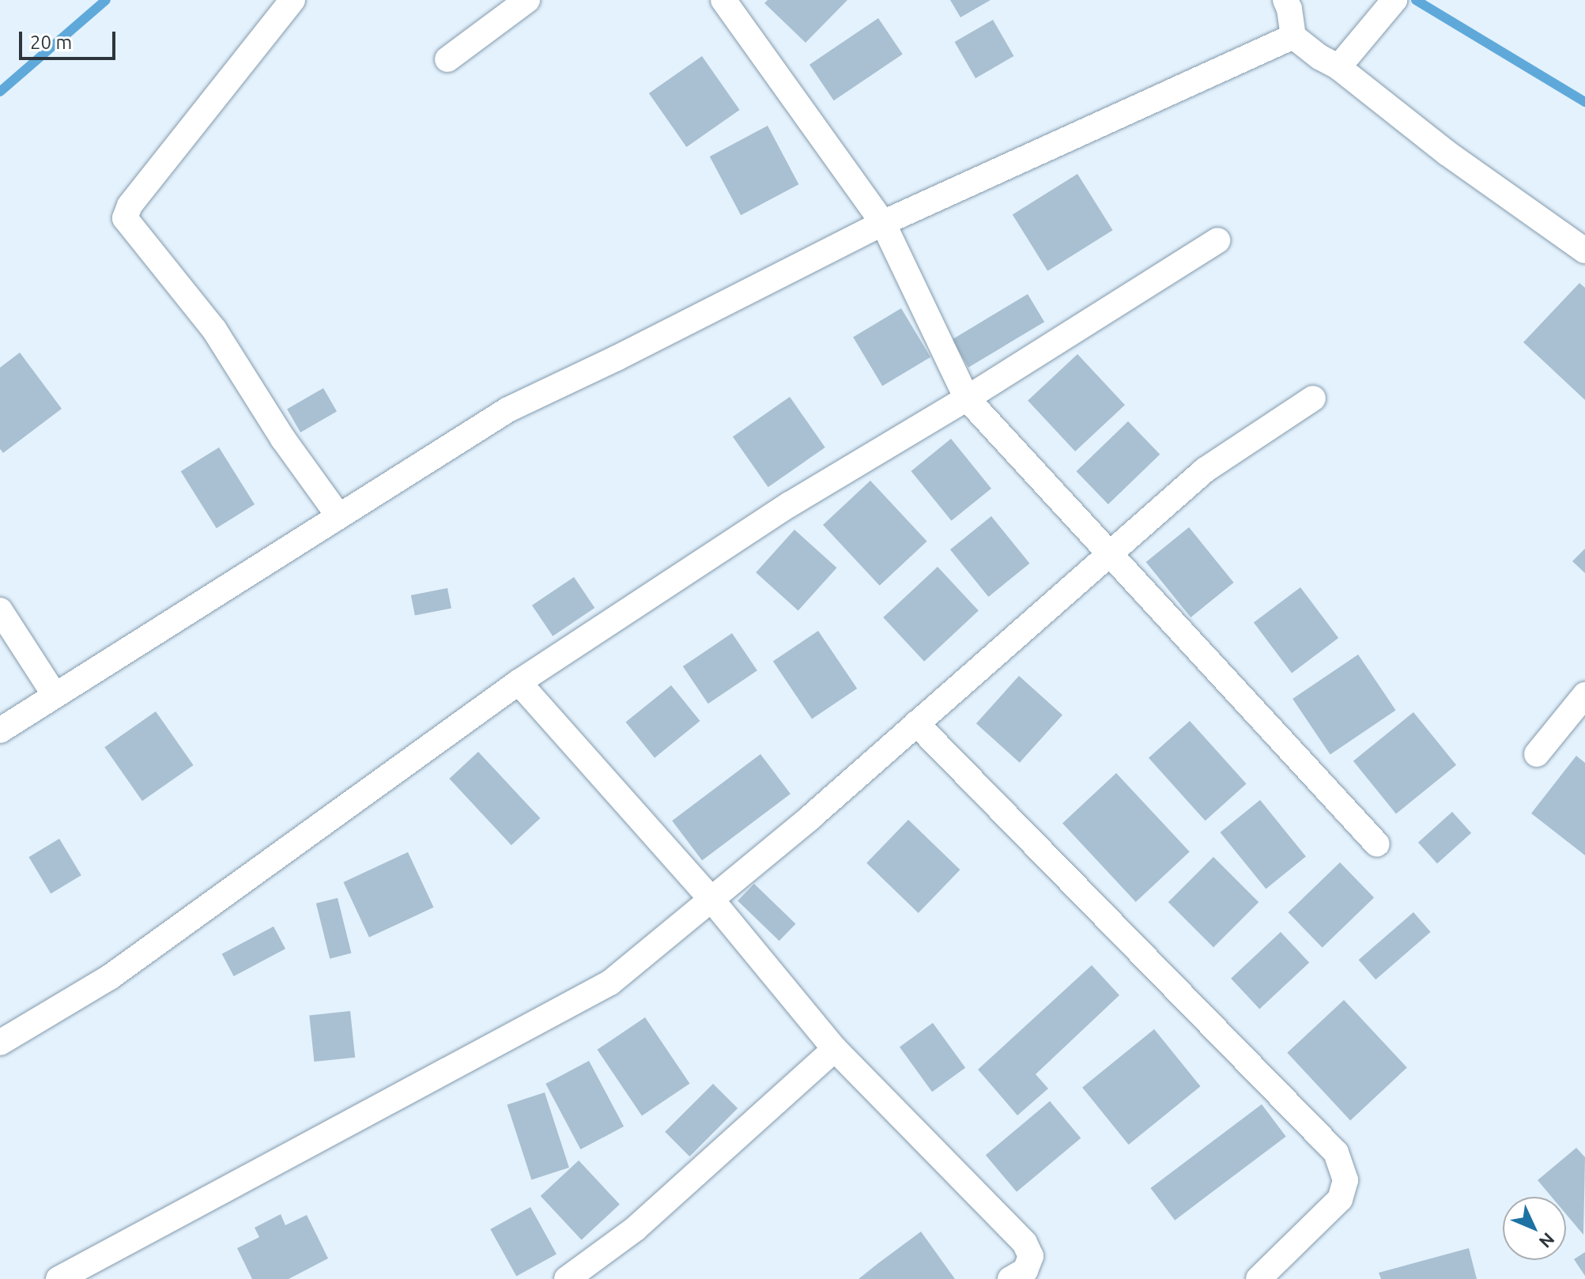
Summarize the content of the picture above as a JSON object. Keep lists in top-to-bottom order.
{
  "scale_bar": "20 m",
  "north": "bottom right"
}
